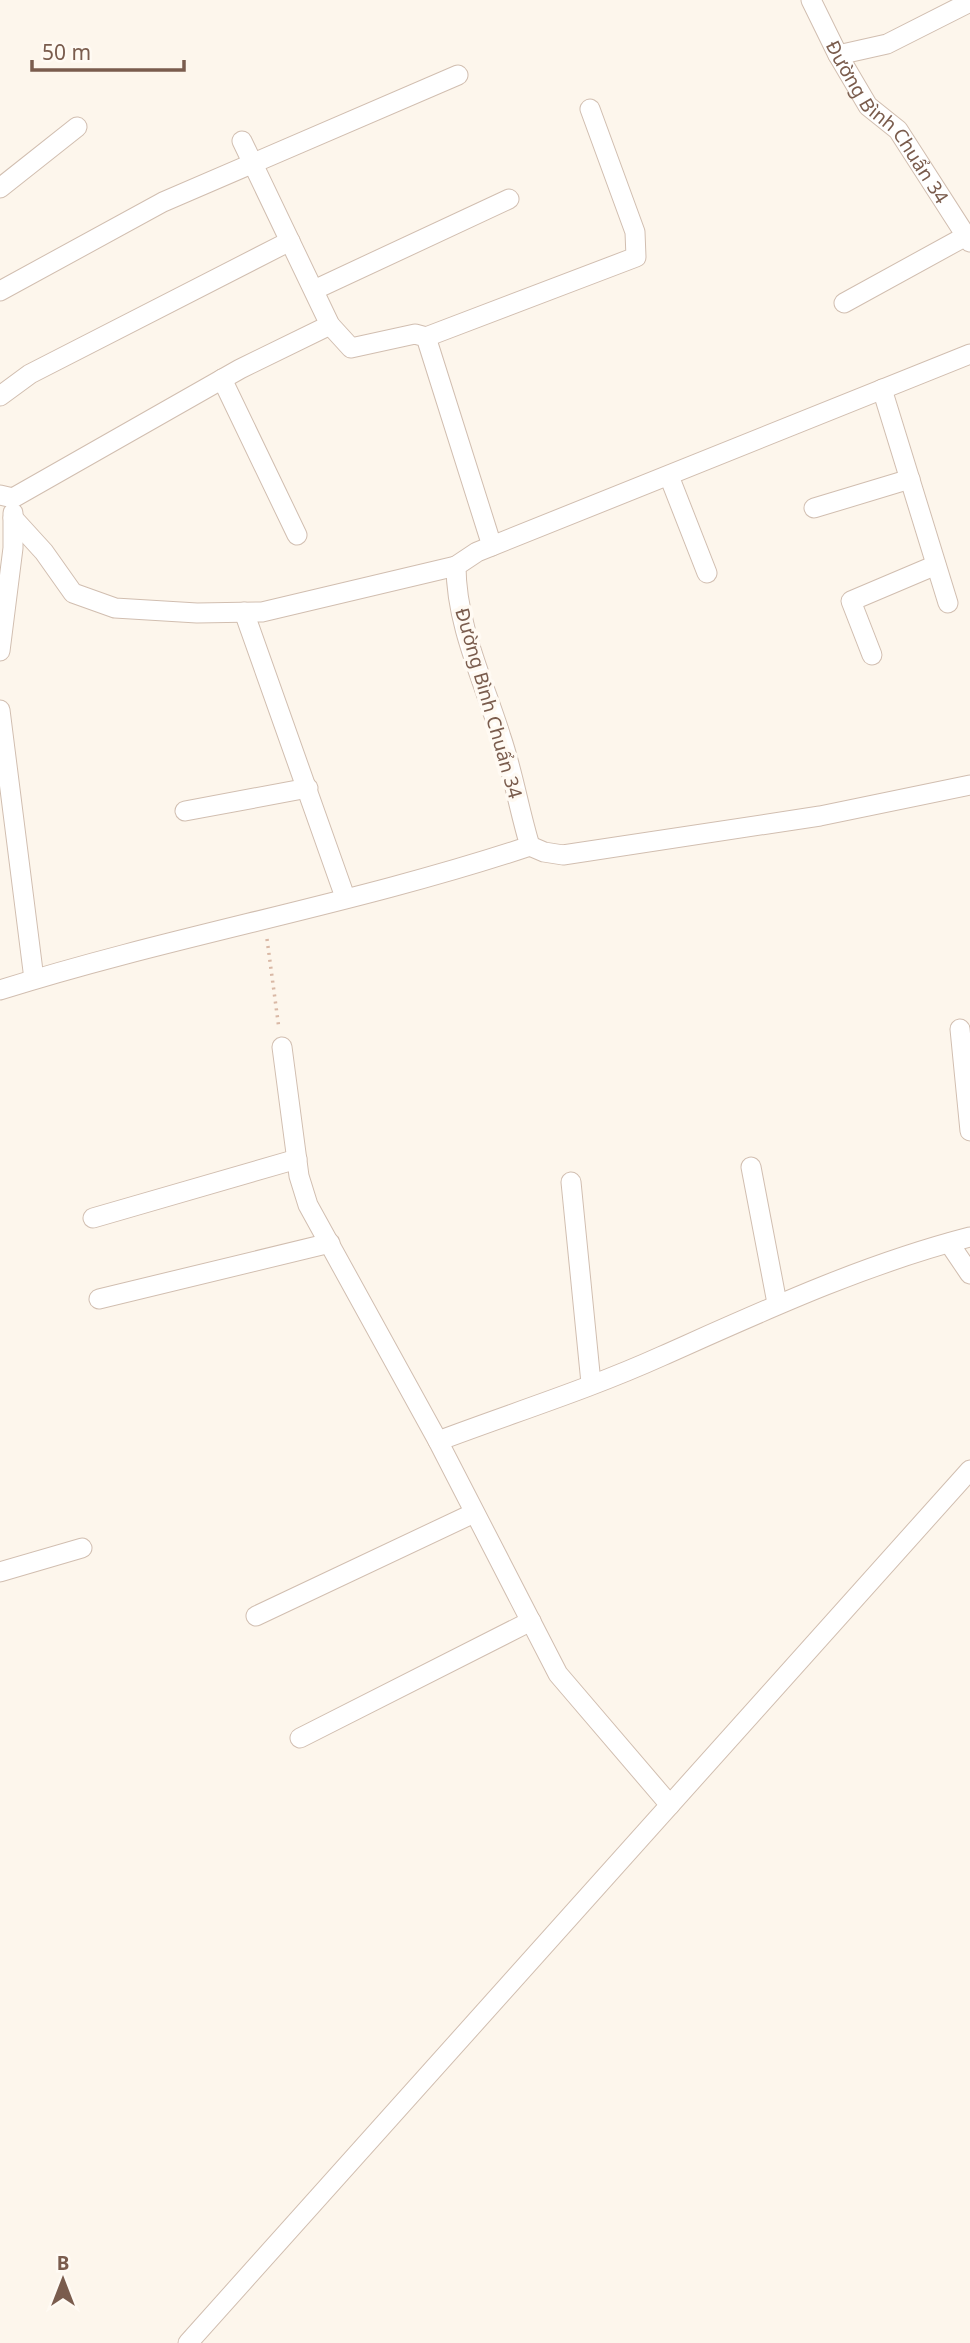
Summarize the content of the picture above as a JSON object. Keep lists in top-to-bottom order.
{
  "streets": {
    "street": ["Đường Bình Chuẩn 34"]
  },
  "scale_bar": "50 m",
  "north": "top"
}
